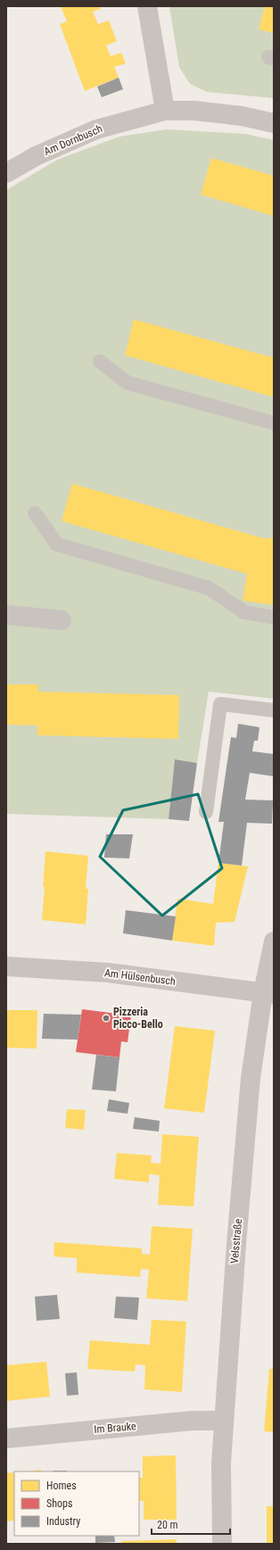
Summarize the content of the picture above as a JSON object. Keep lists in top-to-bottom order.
{
  "streets": {
    "street": [
      "Am Dornbusch",
      "Am Hülsenbusch",
      "Velsstraße",
      "Im Brauke"
    ]
  },
  "crossings": [
    ["Am Hülsenbusch", "Velsstraße"],
    ["Velsstraße", "Im Brauke"]
  ],
  "places": ["Pizzeria Picco-Bello"],
  "legend": ["Homes", "Shops", "Industry"],
  "scale_bar": "20 m"
}
